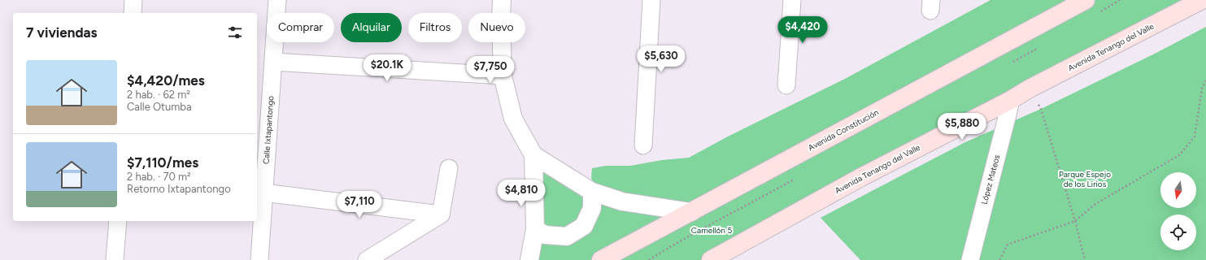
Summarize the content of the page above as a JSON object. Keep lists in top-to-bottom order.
{
  "streets": {
    "main road": ["Avenida Tenango del Valle", "Avenida Constitución"],
    "street": ["Calle Ixtapantongo", "López Mateos"]
  },
  "crossings": [
    ["Avenida Tenango del Valle", "López Mateos"]
  ],
  "parks": ["Parque Espejo de los Lirios", "Camellón 5"],
  "north": "bottom",
  "page": {
    "chip": [
      "Comprar",
      "Alquilar",
      "Filtros",
      "Nuevo"
    ],
    "heading": "7 viviendas",
    "price": [
      "$4,420",
      "$5,630",
      "$20.1K",
      "$7,750",
      "$5,880",
      "$4,810",
      "$7,110"
    ],
    "list": [
      {
        "name": "$4,420/mes",
        "note": "2 hab. · 62 m² · Calle Otumba"
      },
      {
        "name": "$7,110/mes",
        "note": "2 hab. · 70 m² · Retorno Ixtapantongo"
      }
    ]
  }
}
